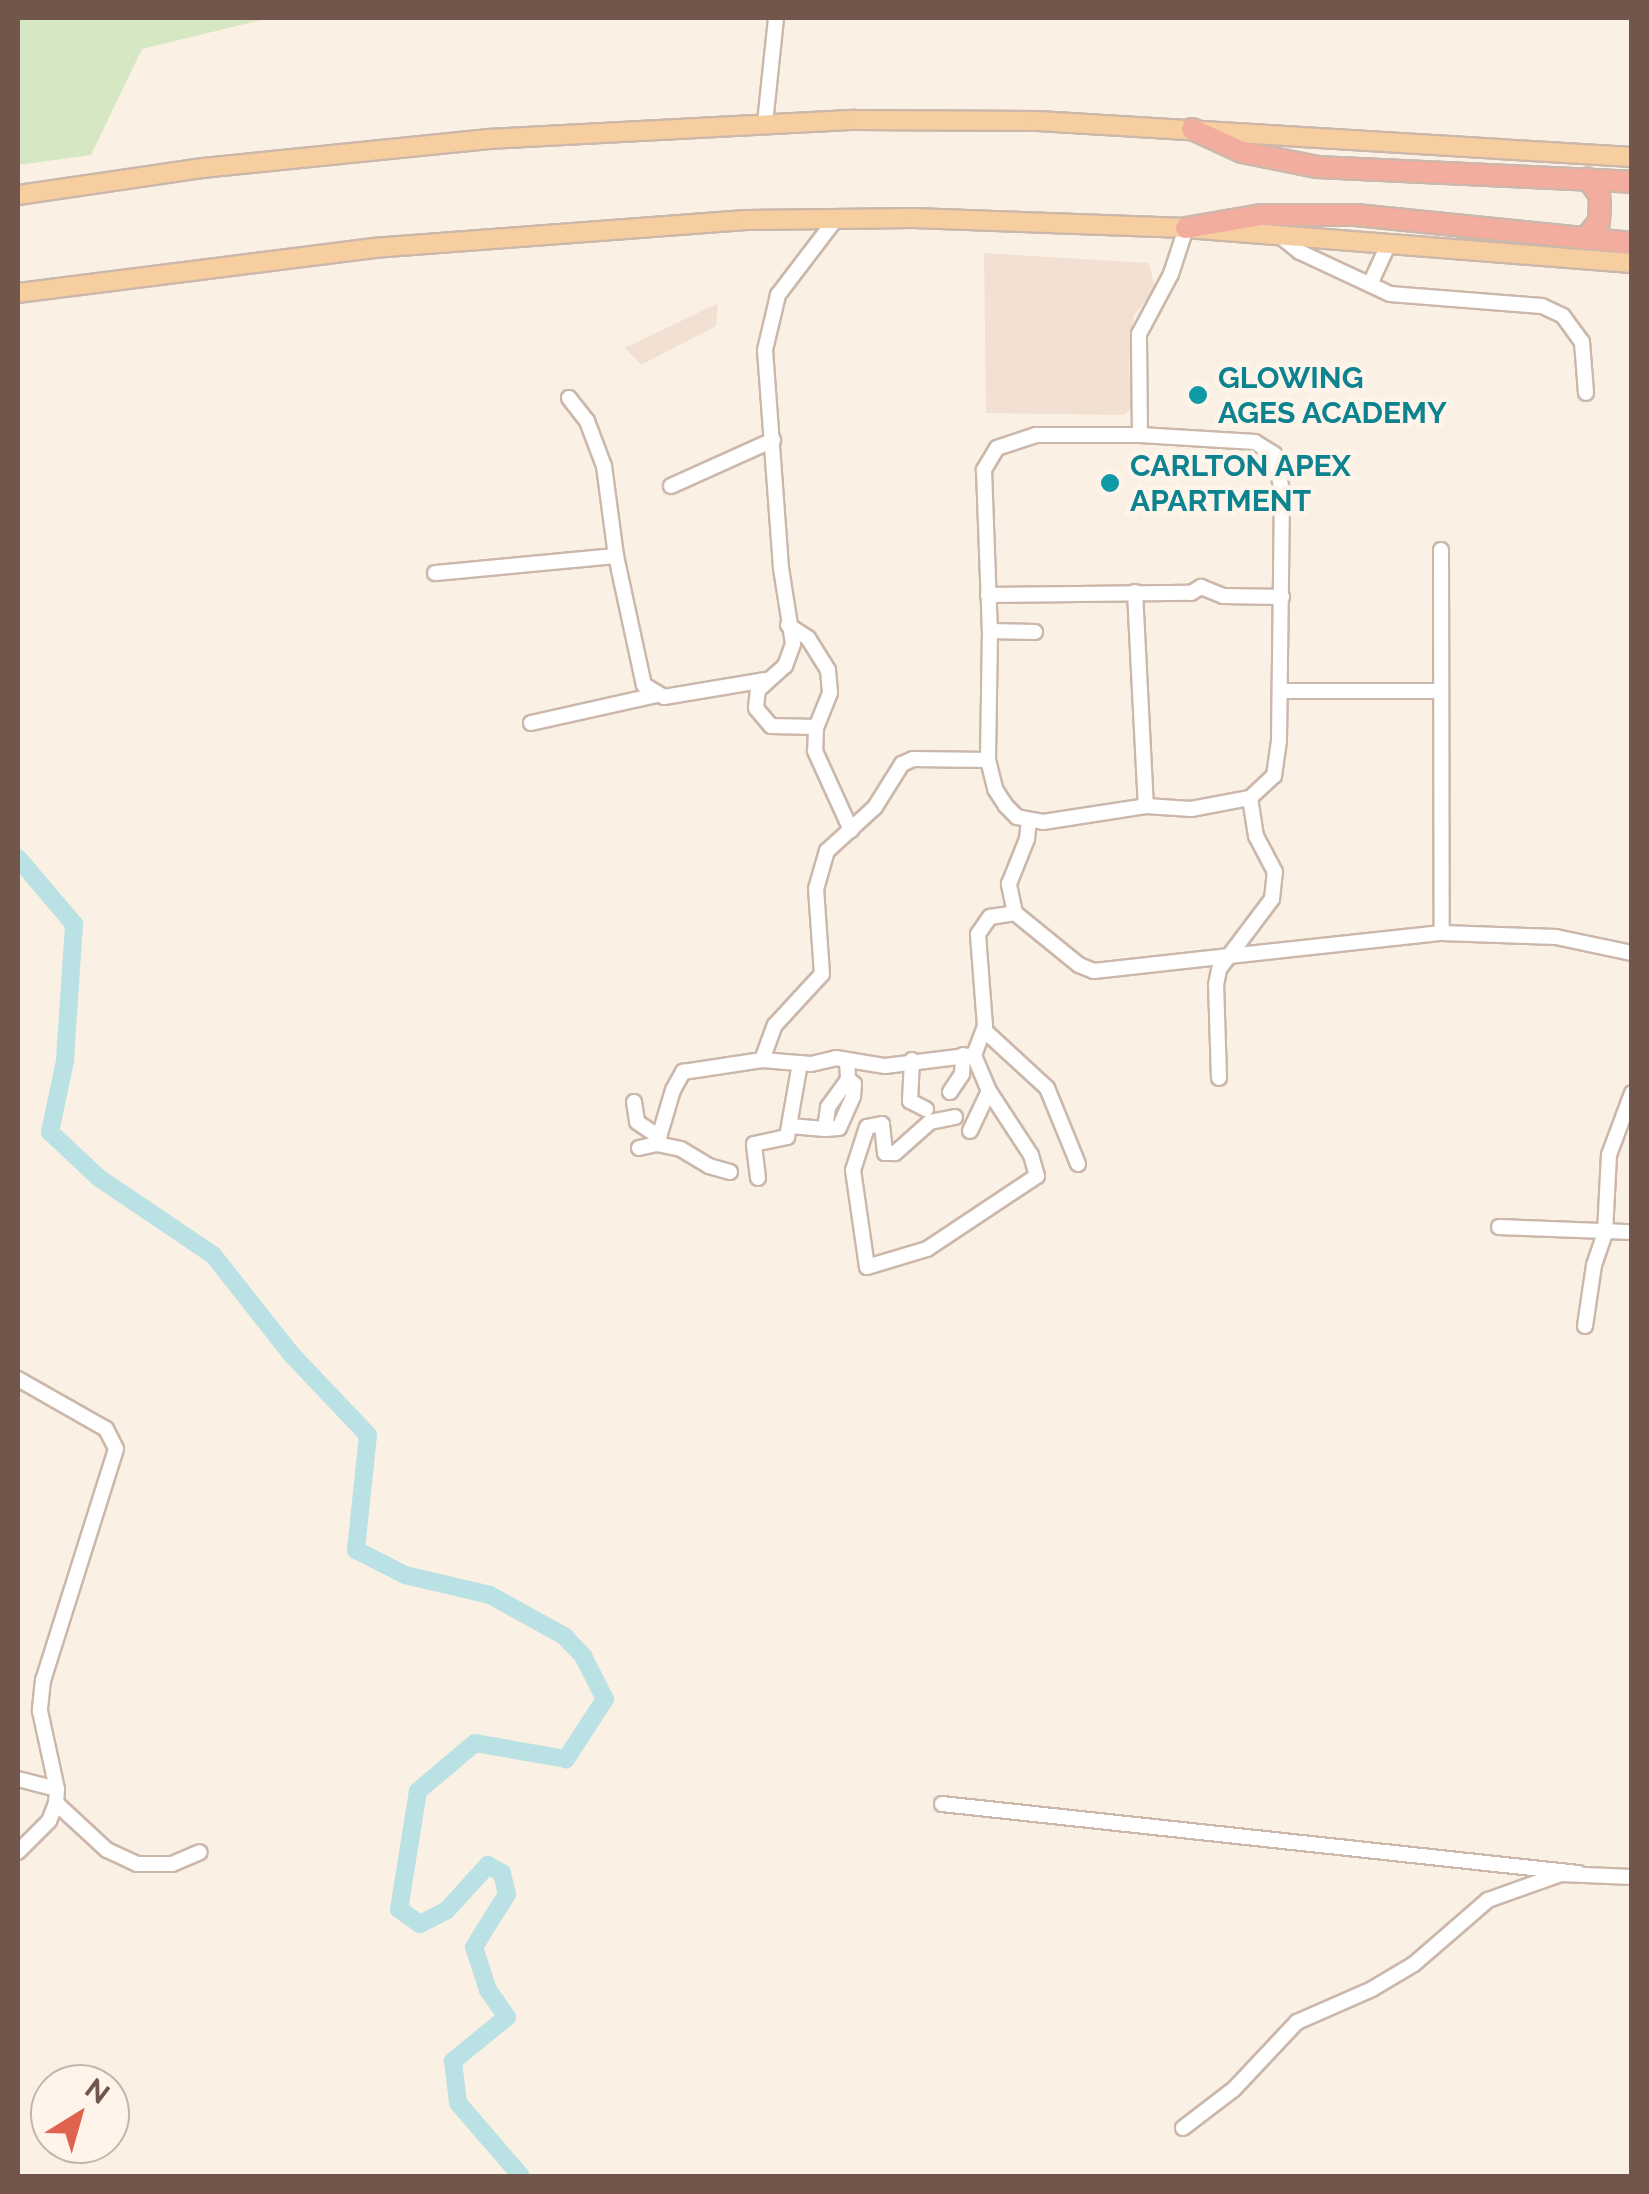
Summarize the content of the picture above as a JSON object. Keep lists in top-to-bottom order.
{
  "places": ["GLOWING AGES ACADEMY", "CARLTON APEX APARTMENT"],
  "north": "top right"
}
